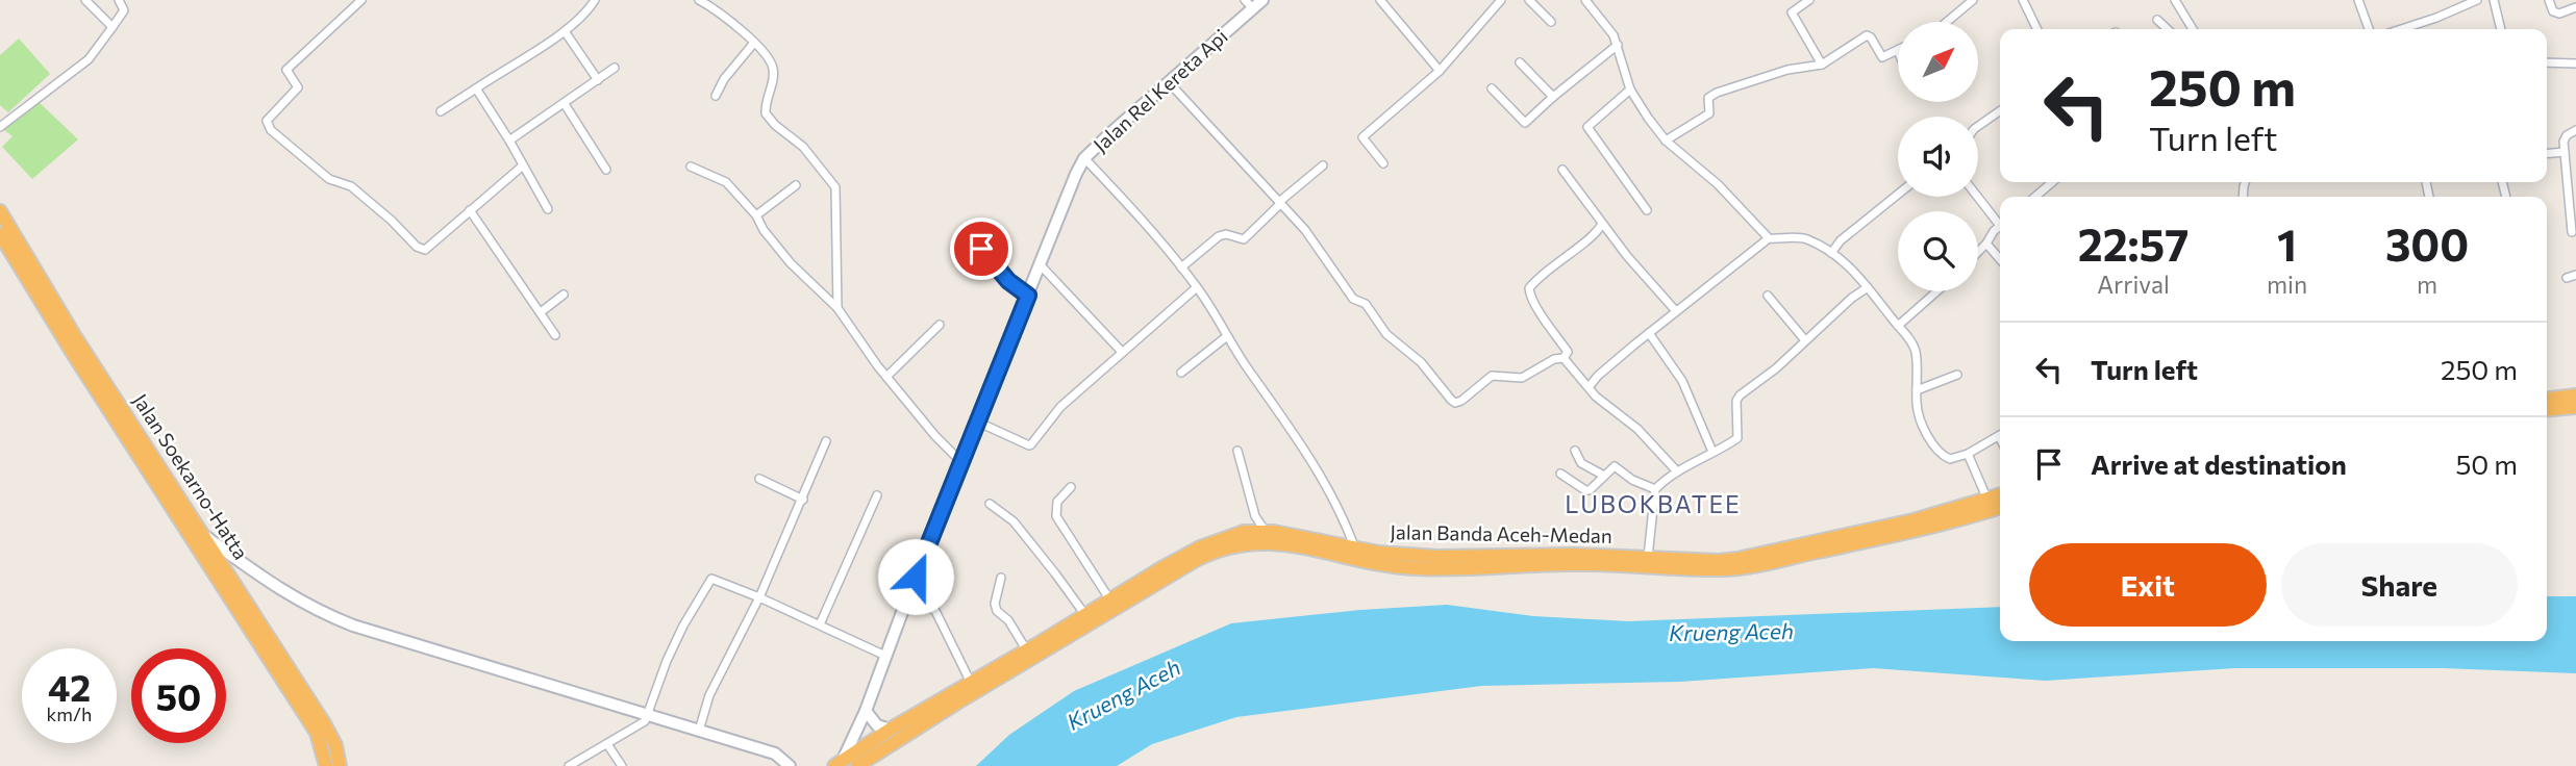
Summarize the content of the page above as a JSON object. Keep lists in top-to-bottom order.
{
  "streets": {
    "highway": ["Jalan Soekarno-Hatta", "Jalan Banda Aceh-Medan"],
    "main road": ["Jalan Rel Kereta Api"]
  },
  "crossings": [
    ["Jalan Rel Kereta Api", "Jalan Banda Aceh-Medan"]
  ],
  "districts": ["LUBOKBATEE"],
  "water": ["Krueng Aceh"],
  "north": "top right",
  "page": {
    "turn": ["250 m", "Turn left"],
    "eta": [
      "22:57",
      "Arrival",
      "1",
      "min",
      "300",
      "m"
    ],
    "list": [
      {
        "name": "Turn left",
        "value": "250 m"
      },
      {
        "name": "Arrive at destination",
        "value": "50 m"
      }
    ],
    "buttons": ["Exit", "Share"],
    "speed": "42 km/h",
    "limit": "50"
  }
}
